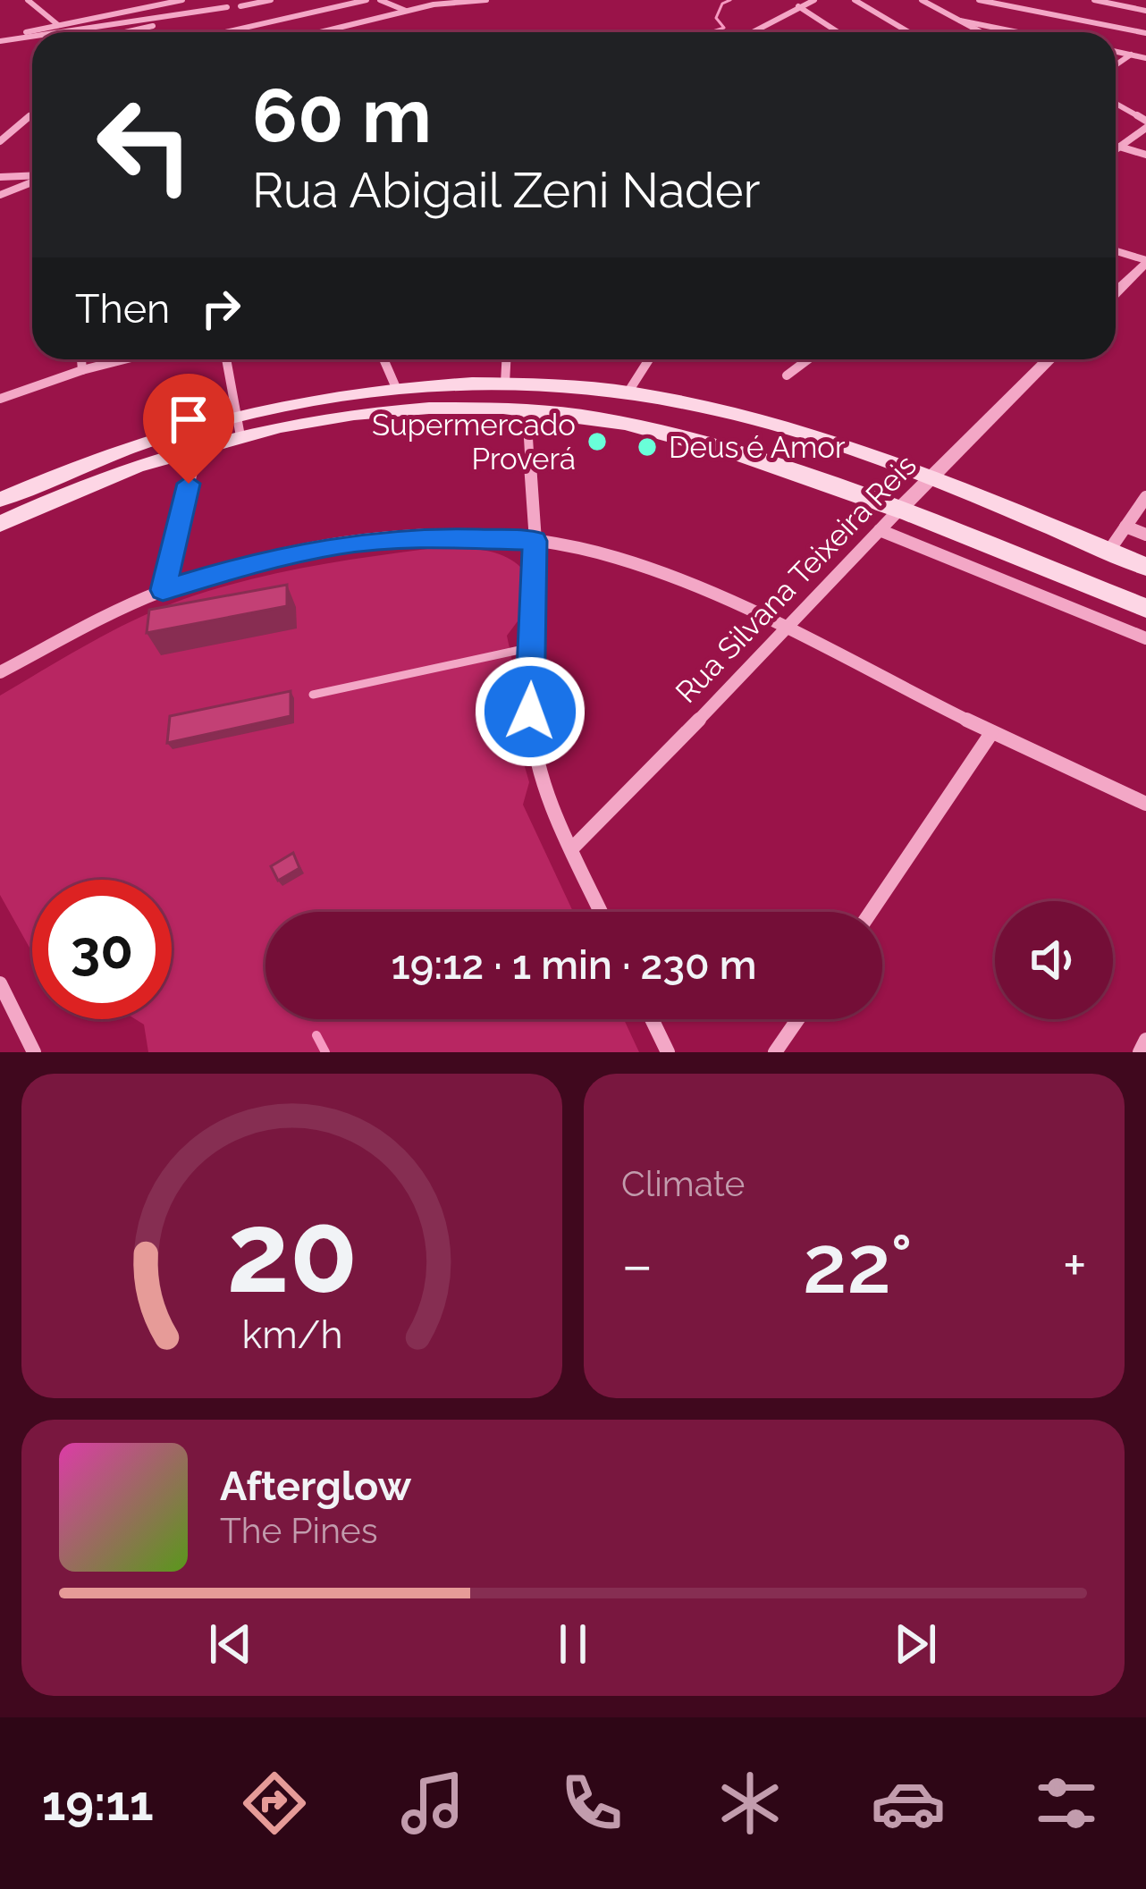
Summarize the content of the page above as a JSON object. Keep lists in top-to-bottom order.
{
  "streets": {
    "street": ["Rua Silvana Teixeira Reis"]
  },
  "places": ["Supermercado Proverá", "Deus é Amor"],
  "page": {
    "turn": ["60 m", "Rua Abigail Zeni Nader"],
    "then": "Then",
    "limit": "30",
    "trip": "19:12 · 1 min · 230 m",
    "tile": "Climate",
    "heat": ["−", "22°", "+"],
    "song": ["Afterglow", "The Pines"],
    "tabs": "19:11",
    "gauge": ["20", "km/h"]
  }
}
